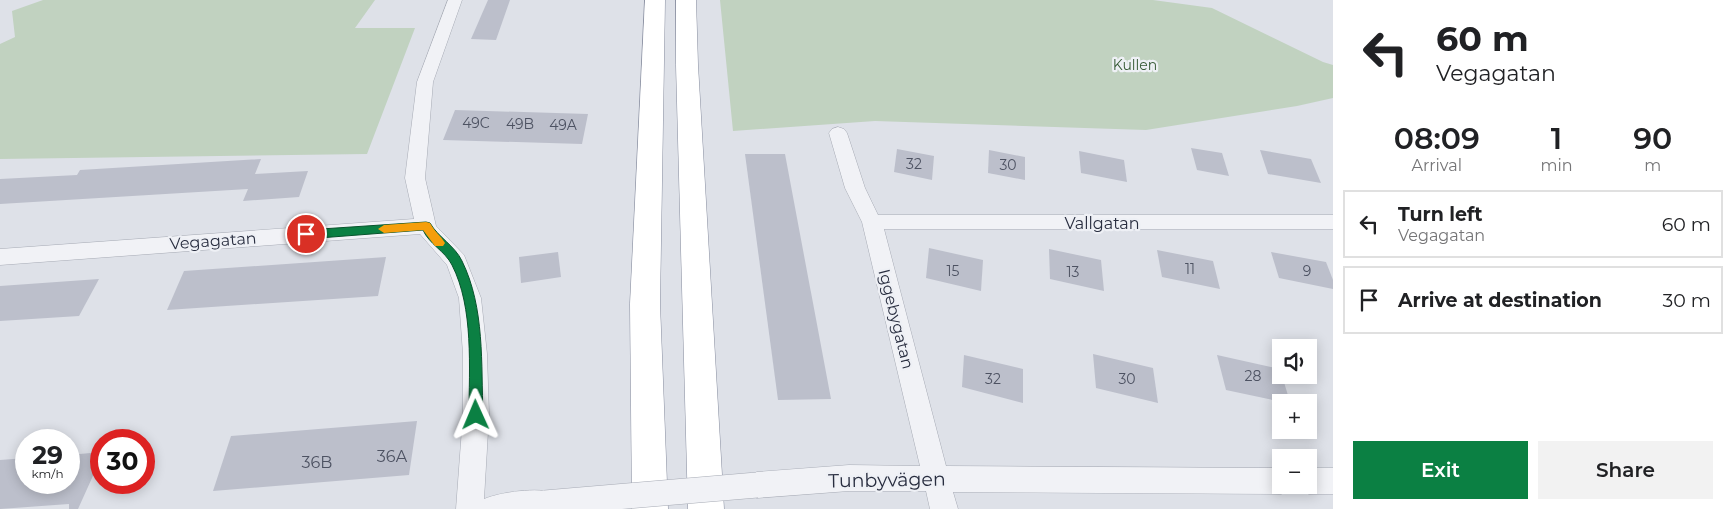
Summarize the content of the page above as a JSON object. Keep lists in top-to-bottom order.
{
  "streets": {
    "street": [
      "Vallgatan",
      "Vegagatan",
      "Iggebygatan",
      "Tunbyvägen"
    ]
  },
  "crossings": [
    ["Vallgatan", "Iggebygatan"],
    ["Iggebygatan", "Tunbyvägen"]
  ],
  "parks": ["Kullen"],
  "house_numbers": [
    "49C",
    "49B",
    "49A",
    "32",
    "30",
    "11",
    "15",
    "9",
    "13",
    "28",
    "32",
    "30",
    "36A",
    "36B"
  ],
  "page": {
    "turn": ["60 m", "Vegagatan"],
    "eta": [
      "08:09",
      "Arrival",
      "1",
      "min",
      "90",
      "m"
    ],
    "list": [
      {
        "name": "Turn left",
        "note": "Vegagatan",
        "value": "60 m"
      },
      {
        "name": "Arrive at destination",
        "value": "30 m"
      }
    ],
    "map_buttons": ["+", "−"],
    "speed": "29 km/h",
    "limit": "30",
    "buttons": ["Exit", "Share"]
  }
}
